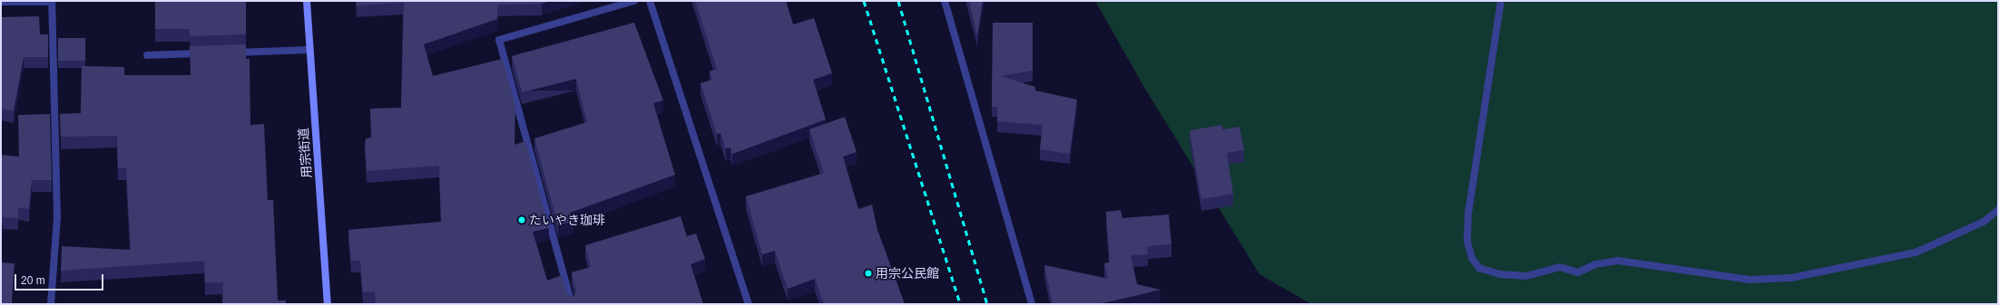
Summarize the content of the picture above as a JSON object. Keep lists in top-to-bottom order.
{
  "streets": {
    "main road": ["用宗街道"]
  },
  "places": ["たいやき珈琲", "用宗公民館"],
  "scale_bar": "20 m"
}
